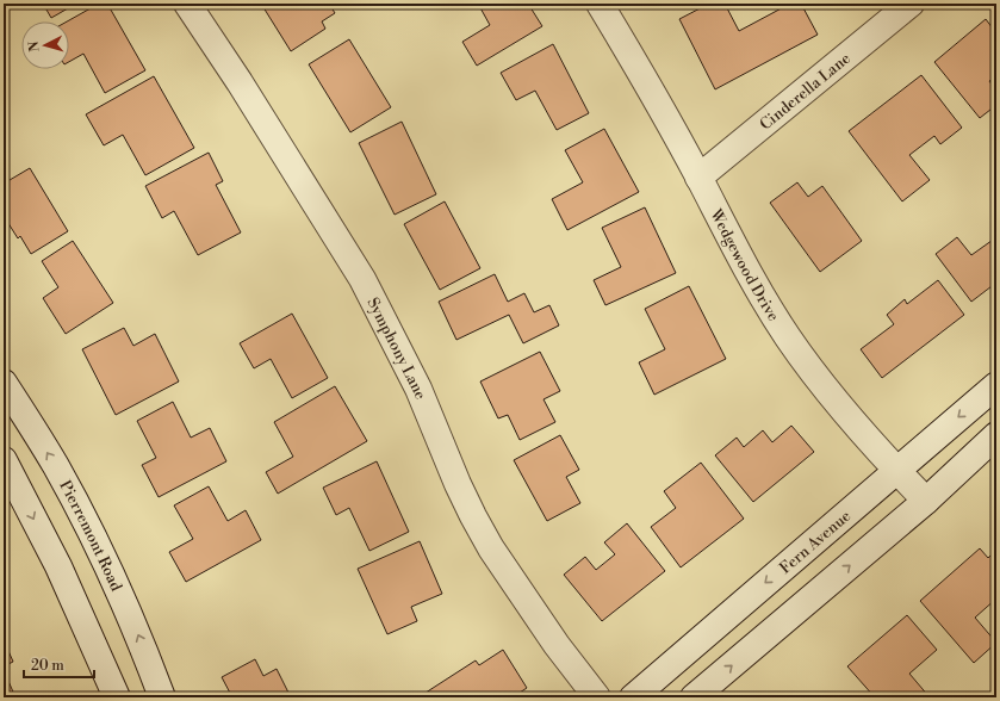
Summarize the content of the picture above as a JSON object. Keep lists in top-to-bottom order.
{
  "streets": {
    "street": [
      "Cinderella Lane",
      "Wedgewood Drive",
      "Symphony Lane",
      "Pierremont Road",
      "Fern Avenue"
    ]
  },
  "crossings": [
    ["Cinderella Lane", "Wedgewood Drive"],
    ["Wedgewood Drive", "Fern Avenue"]
  ],
  "scale_bar": "20 m",
  "north": "left"
}
